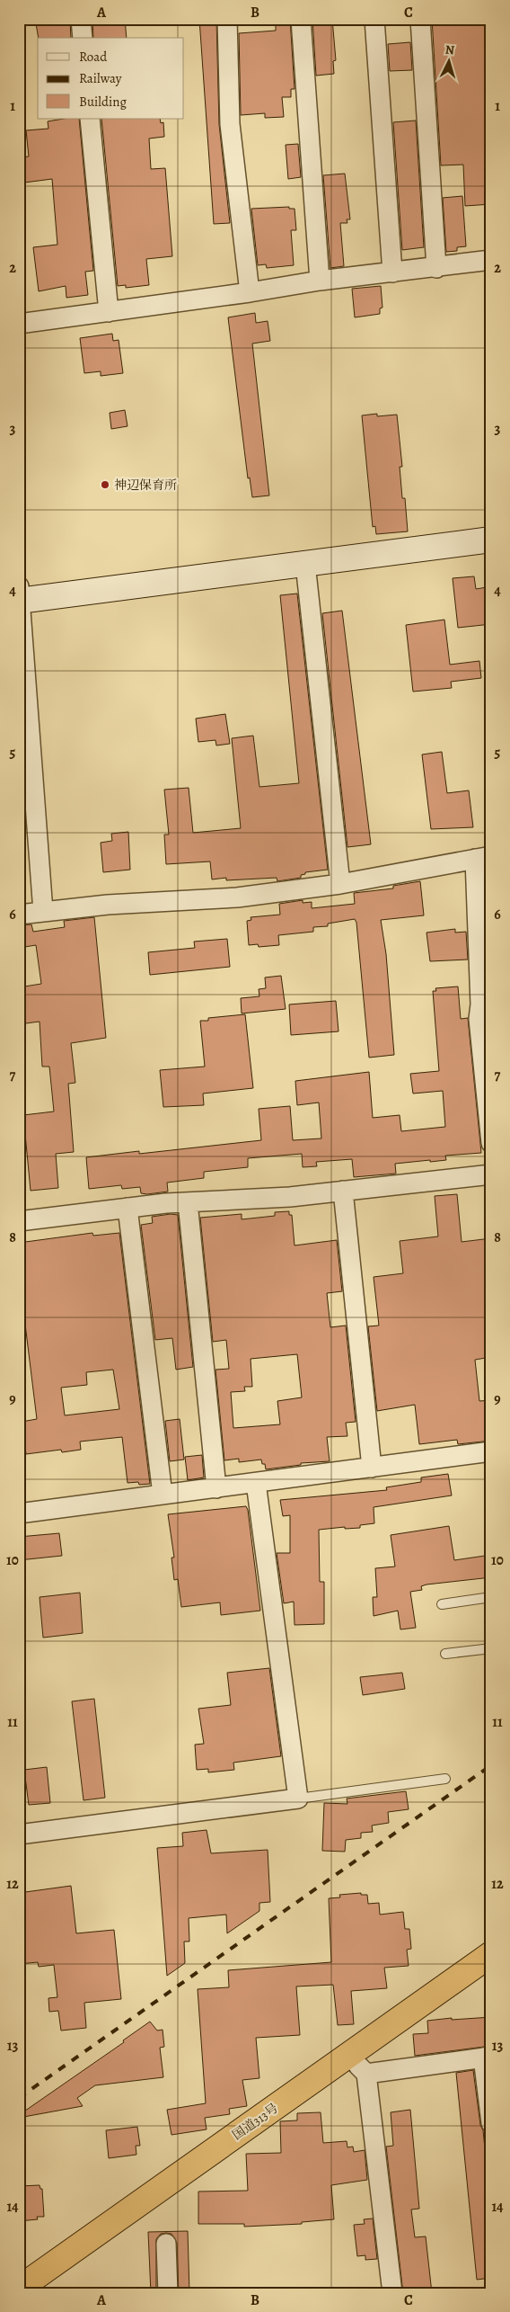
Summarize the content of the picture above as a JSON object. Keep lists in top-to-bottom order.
{
  "streets": {
    "highway": ["国道313号"]
  },
  "places": ["神辺保育所"],
  "legend": ["Road", "Railway", "Building"],
  "north": "top",
  "grid": {
    "columns": ["A", "B", "C"],
    "rows": [
      "1",
      "2",
      "3",
      "4",
      "5",
      "6",
      "7",
      "8",
      "9",
      "10",
      "11",
      "12",
      "13",
      "14"
    ]
  }
}
